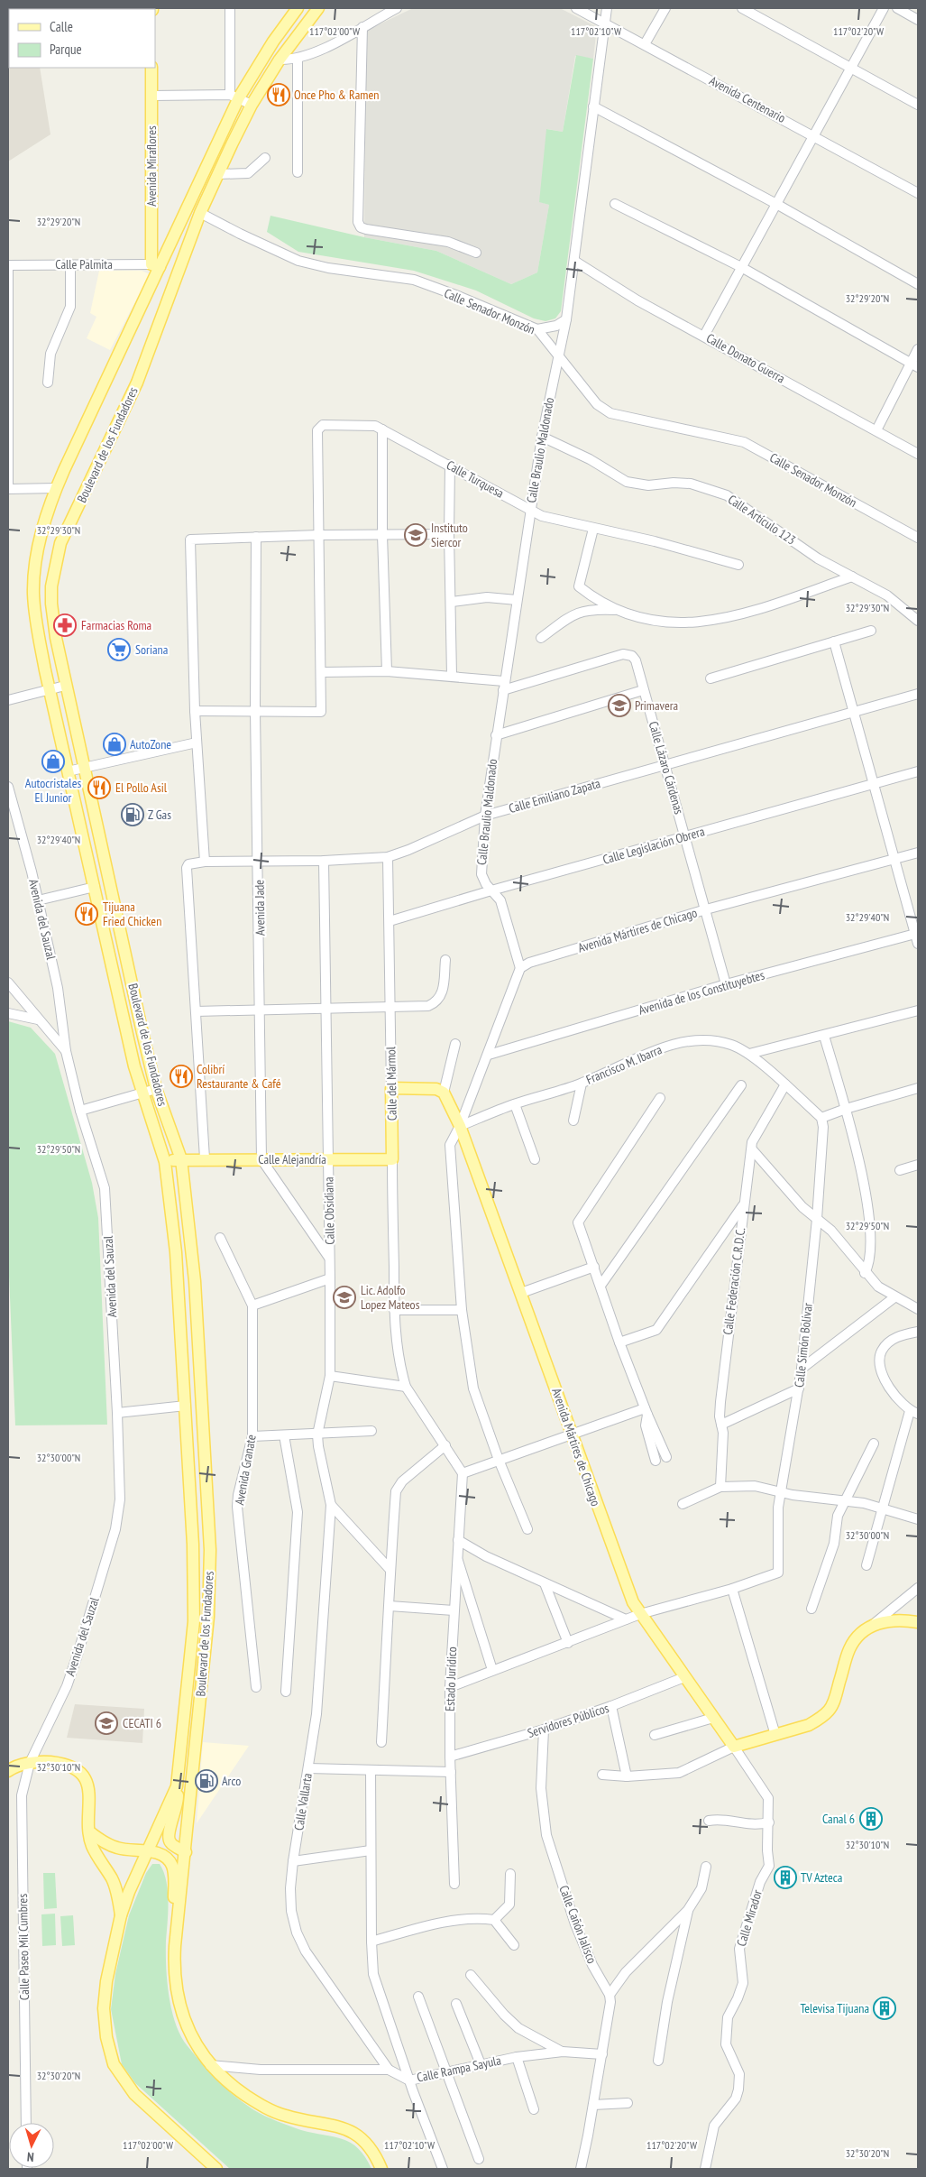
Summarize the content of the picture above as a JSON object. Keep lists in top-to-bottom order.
{
  "streets": {
    "main road": [
      "Avenida Miraflores",
      "Boulevard de los Fundadores",
      "Avenida Mártires de Chicago",
      "Calle del Mármol",
      "Calle Alejandría"
    ],
    "street": [
      "Avenida Centenario",
      "Calle Palmita",
      "Calle Senador Monzón",
      "Calle Donato Guerra",
      "Calle Braulio Maldonado",
      "Calle Turquesa",
      "Calle Artículo 123",
      "Calle Lázaro Cárdenas",
      "Calle Emiliano Zapata",
      "Calle Legislación Obrera",
      "Avenida Jade",
      "Avenida del Sauzal",
      "Avenida de los Constituyebtes",
      "Francisco M. Ibarra",
      "Calle Obsidiana",
      "Calle Federación C.R.D.C.",
      "Calle Simón Bolívar",
      "Avenida Granate",
      "Estado Jurídico",
      "Servidores Públicos",
      "Calle Vallarta",
      "Calle Mirador",
      "Calle Cañón Jalisco",
      "Calle Paseo Mil Cumbres",
      "Calle Rampa Sayula"
    ]
  },
  "crossings": [
    ["Avenida Centenario", "Calle Braulio Maldonado"],
    ["Avenida Miraflores", "Calle Palmita"],
    ["Avenida Miraflores", "Boulevard de los Fundadores"],
    ["Calle Palmita", "Boulevard de los Fundadores"],
    ["Calle Senador Monzón", "Boulevard de los Fundadores"],
    ["Calle Senador Monzón", "Calle Braulio Maldonado"],
    ["Calle Donato Guerra", "Calle Braulio Maldonado"],
    ["Boulevard de los Fundadores", "Calle Alejandría"],
    ["Boulevard de los Fundadores", "Calle Rampa Sayula"],
    ["Calle Braulio Maldonado", "Calle Turquesa"],
    ["Calle Braulio Maldonado", "Calle Artículo 123"],
    ["Calle Braulio Maldonado", "Calle Lázaro Cárdenas"],
    ["Calle Braulio Maldonado", "Calle Emiliano Zapata"],
    ["Calle Braulio Maldonado", "Calle Legislación Obrera"],
    ["Calle Braulio Maldonado", "Avenida Mártires de Chicago"],
    ["Calle Lázaro Cárdenas", "Calle Emiliano Zapata"],
    ["Calle Lázaro Cárdenas", "Calle Legislación Obrera"],
    ["Calle Lázaro Cárdenas", "Avenida Mártires de Chicago"],
    ["Calle Lázaro Cárdenas", "Avenida de los Constituyebtes"],
    ["Calle Emiliano Zapata", "Avenida Jade"],
    ["Calle Emiliano Zapata", "Calle del Mármol"],
    ["Calle Emiliano Zapata", "Calle Obsidiana"],
    ["Calle Legislación Obrera", "Calle del Mármol"],
    ["Avenida Jade", "Calle Alejandría"],
    ["Avenida del Sauzal", "Calle Paseo Mil Cumbres"],
    ["Avenida Mártires de Chicago", "Francisco M. Ibarra"],
    ["Avenida Mártires de Chicago", "Servidores Públicos"],
    ["Avenida Mártires de Chicago", "Calle Mirador"],
    ["Francisco M. Ibarra", "Calle Federación C.R.D.C."],
    ["Francisco M. Ibarra", "Calle Simón Bolívar"],
    ["Calle del Mármol", "Calle Alejandría"],
    ["Calle del Mármol", "Estado Jurídico"],
    ["Calle Alejandría", "Calle Obsidiana"],
    ["Calle Obsidiana", "Calle Vallarta"],
    ["Estado Jurídico", "Servidores Públicos"],
    ["Servidores Públicos", "Calle Cañón Jalisco"],
    ["Calle Vallarta", "Calle Rampa Sayula"]
  ],
  "places": {
    "restaurant": [
      "Once Pho & Ramen",
      "El Pollo Asil",
      "Tijuana Fried Chicken",
      "Colibrí Restaurante & Café"
    ],
    "school or university": [
      "Instituto Siercor",
      "Primavera",
      "Lic. Adolfo Lopez Mateos",
      "CECATI 6"
    ],
    "pharmacy": ["Farmacias Roma"],
    "supermarket": ["Soriana"],
    "shop": ["AutoZone", "Autocristales El Junior"],
    "fuel station": ["Z Gas", "Arco"],
    "building": ["Canal 6", "TV Azteca", "Televisa Tijuana"]
  },
  "legend": ["Calle", "Parque"],
  "north": "bottom",
  "coordinates": [
    "117°02'00\"W",
    "117°02'10\"W",
    "117°02'20\"W",
    "32°29'20\"N",
    "32°29'30\"N",
    "32°29'40\"N",
    "32°29'50\"N",
    "32°30'00\"N",
    "32°30'10\"N",
    "32°30'20\"N"
  ]
}
